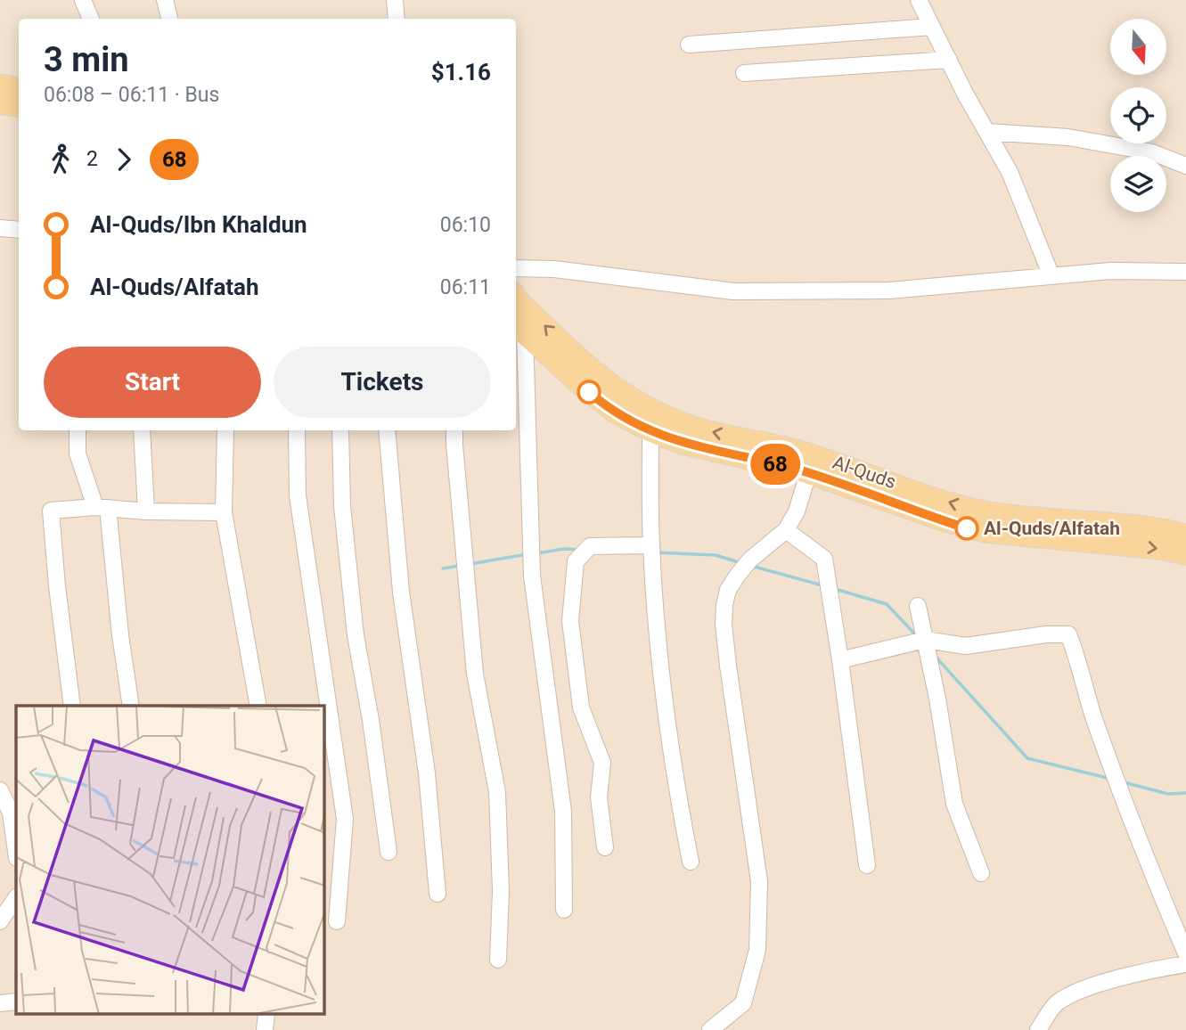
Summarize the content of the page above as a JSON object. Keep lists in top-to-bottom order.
{
  "streets": {
    "main road": ["Al-Quds"]
  },
  "places": ["Al-Quds/Alfatah"],
  "lines": ["bus line 68"],
  "north": "bottom",
  "page": {
    "on_map": "68",
    "heading": ["3 min", "06:08 – 06:11 · Bus", "$1.16"],
    "legs": ["2", "68"],
    "list": [
      {
        "name": "Al-Quds/Ibn Khaldun",
        "value": "06:10"
      },
      {
        "name": "Al-Quds/Alfatah",
        "value": "06:11"
      }
    ],
    "buttons": ["Start", "Tickets"]
  }
}
